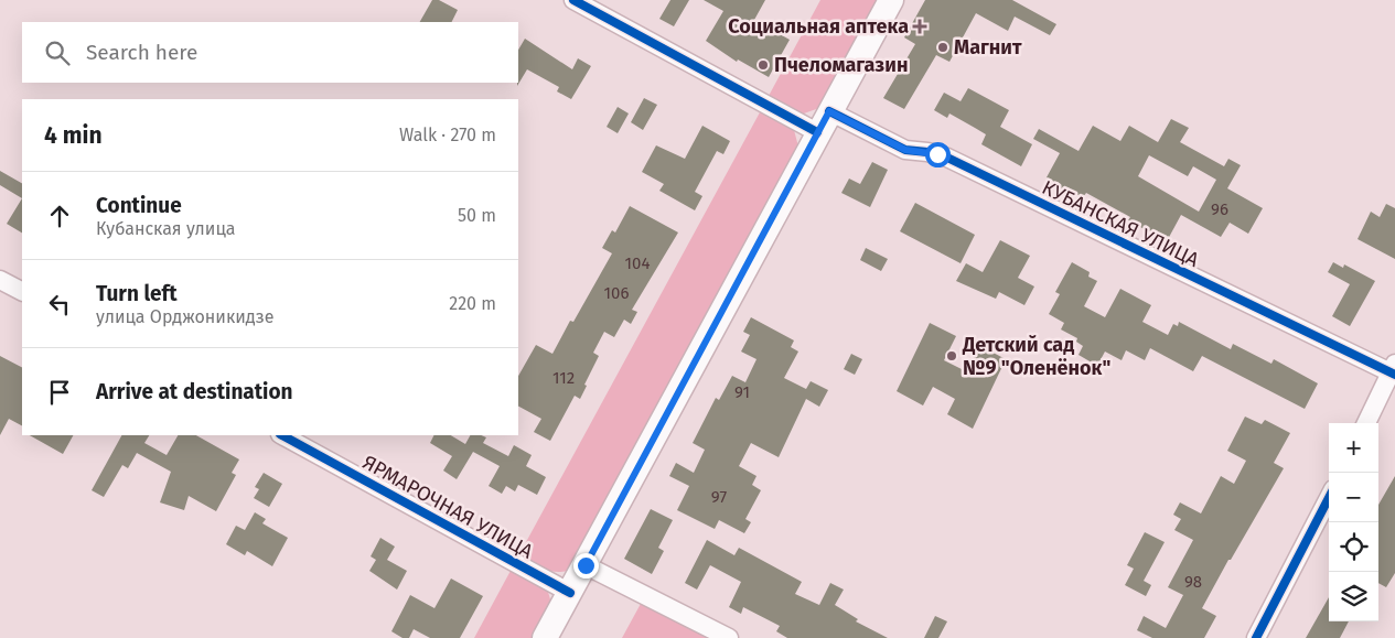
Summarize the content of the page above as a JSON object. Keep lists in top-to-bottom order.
{
  "streets": {
    "street": ["КУБАНСКАЯ УЛИЦА", "ЯРМАРОЧНАЯ УЛИЦА"]
  },
  "places": {
    "health": ["Социальная аптека"],
    "other": ["Магнит", "Пчеломагазин", "Детский сад №9 \"Оленёнок\""]
  },
  "house_numbers": [
    "96",
    "104",
    "106",
    "112",
    "91",
    "97",
    "98"
  ],
  "page": {
    "search": "Search here",
    "heading": ["4 min", "Walk · 270 m"],
    "list": [
      ["Continue", "Кубанская улица", "50 m"],
      ["Turn left", "улица Орджоникидзе", "220 m"],
      "Arrive at destination"
    ],
    "map_buttons": ["+", "−"]
  }
}
